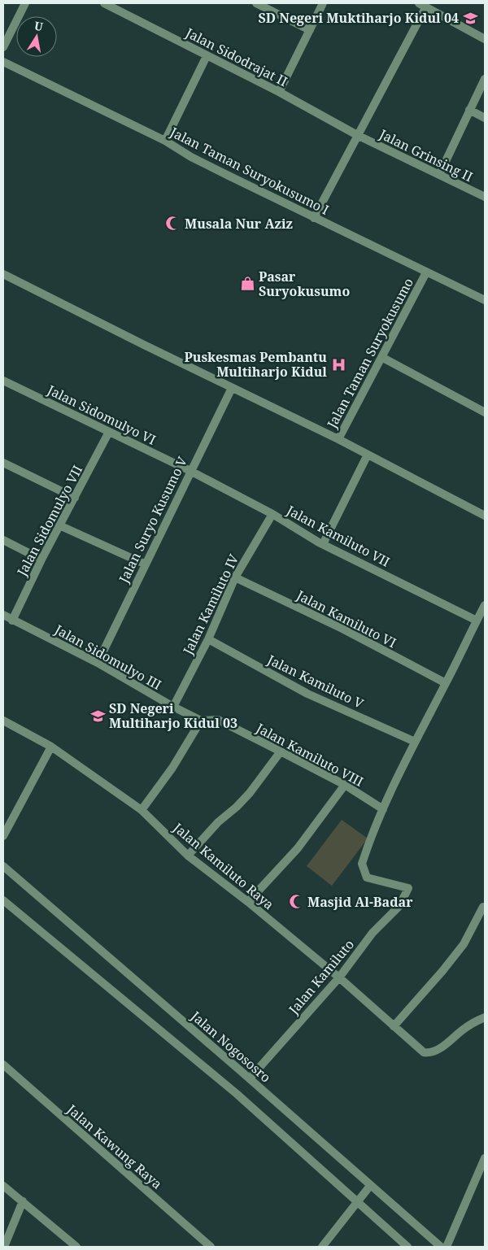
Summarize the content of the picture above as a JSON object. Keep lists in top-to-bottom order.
{
  "streets": {
    "street": [
      "Jalan Sidodrajat II",
      "Jalan Grinsing II",
      "Jalan Taman Suryokusumo I",
      "Jalan Taman Suryokusumo",
      "Jalan Sidomulyo VI",
      "Jalan Suryo Kusumo V",
      "Jalan Sidomulyo VII",
      "Jalan Kamiluto VII",
      "Jalan Kamiluto IV",
      "Jalan Kamiluto VI",
      "Jalan Sidomulyo III",
      "Jalan Kamiluto V",
      "Jalan Kamiluto VIII",
      "Jalan Kamiluto Raya",
      "Jalan Kamiluto",
      "Jalan Nogososro",
      "Jalan Kawung Raya"
    ]
  },
  "crossings": [
    ["Jalan Sidodrajat II", "Jalan Grinsing II"],
    ["Jalan Taman Suryokusumo I", "Jalan Taman Suryokusumo"],
    ["Jalan Taman Suryokusumo", "Jalan Suryo Kusumo V"],
    ["Jalan Sidomulyo VI", "Jalan Suryo Kusumo V"],
    ["Jalan Sidomulyo VI", "Jalan Sidomulyo VII"],
    ["Jalan Sidomulyo VI", "Jalan Kamiluto VII"],
    ["Jalan Suryo Kusumo V", "Jalan Kamiluto VII"],
    ["Jalan Suryo Kusumo V", "Jalan Sidomulyo III"],
    ["Jalan Sidomulyo VII", "Jalan Sidomulyo III"],
    ["Jalan Kamiluto VII", "Jalan Kamiluto IV"],
    ["Jalan Kamiluto IV", "Jalan Kamiluto VI"],
    ["Jalan Kamiluto IV", "Jalan Sidomulyo III"],
    ["Jalan Kamiluto IV", "Jalan Kamiluto V"],
    ["Jalan Sidomulyo III", "Jalan Kamiluto VIII"],
    ["Jalan Kamiluto VIII", "Jalan Kamiluto"],
    ["Jalan Kamiluto Raya", "Jalan Kamiluto"],
    ["Jalan Kamiluto", "Jalan Nogososro"]
  ],
  "places": {
    "school or university": ["SD Negeri Muktiharjo Kidul 04", "SD Negeri Multiharjo Kidul 03"],
    "mosque": ["Musala Nur Aziz", "Masjid Al-Badar"],
    "shop": ["Pasar Suryokusumo"],
    "hospital": ["Puskesmas Pembantu Multiharjo Kidul"]
  },
  "north": "top"
}
